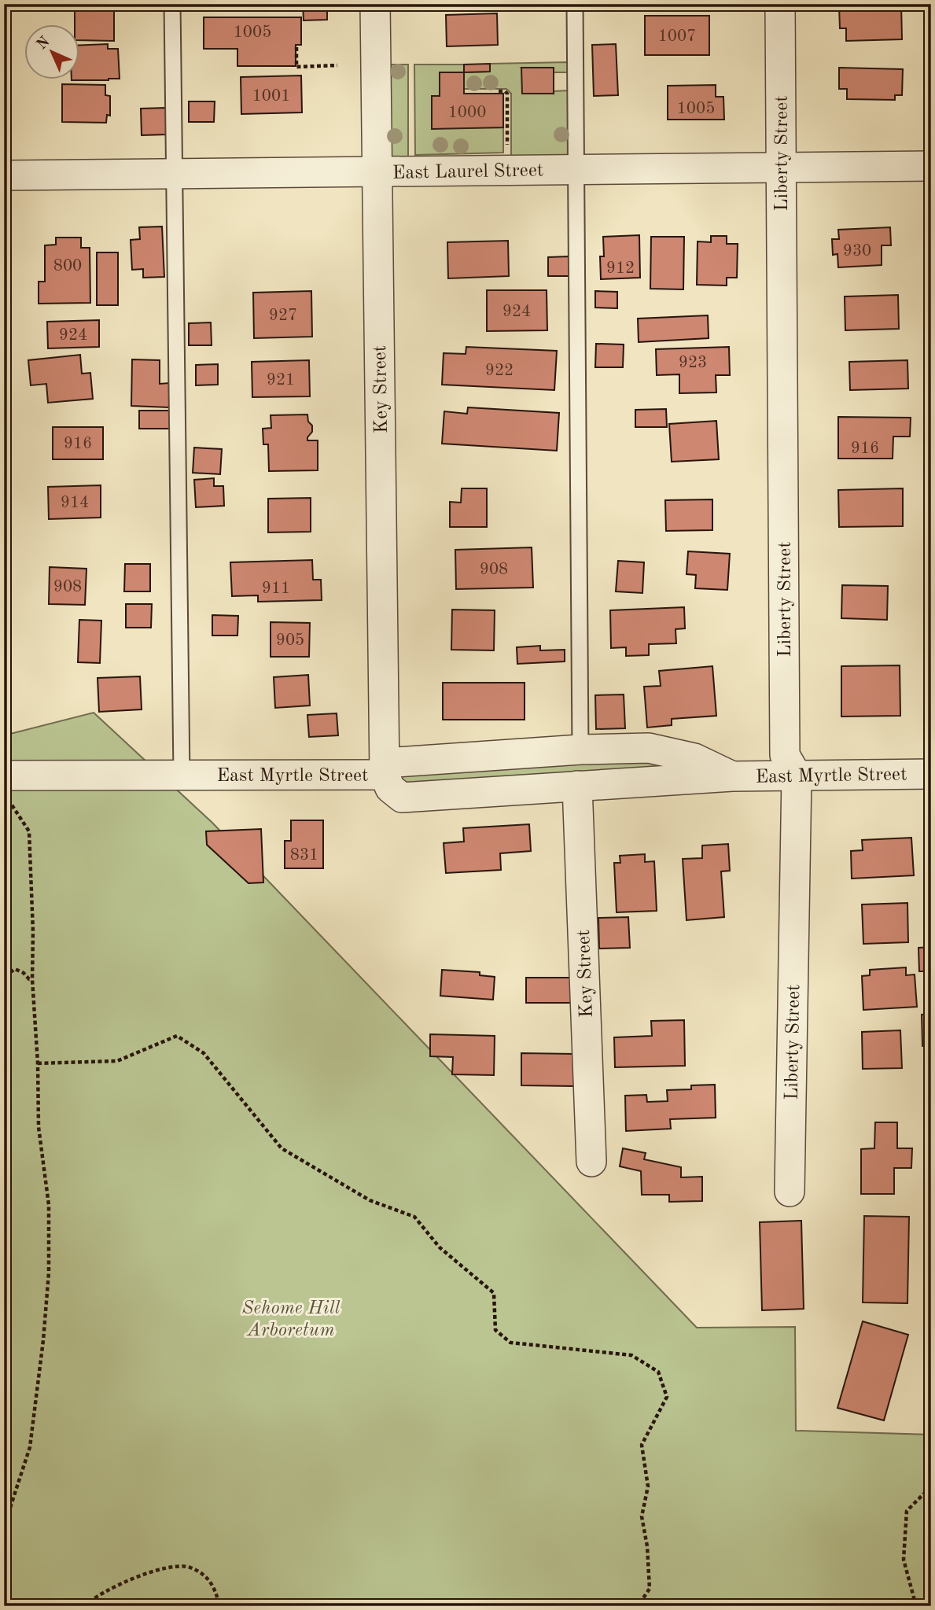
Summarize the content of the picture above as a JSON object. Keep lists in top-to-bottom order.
{
  "streets": {
    "street": [
      "Liberty Street",
      "East Laurel Street",
      "Key Street",
      "East Myrtle Street"
    ]
  },
  "crossings": [
    ["Liberty Street", "East Laurel Street"],
    ["Liberty Street", "East Myrtle Street"],
    ["East Laurel Street", "Key Street"],
    ["Key Street", "East Myrtle Street"]
  ],
  "parks": ["Sehome Hill Arboretum"],
  "house_numbers": [
    "1005",
    "1007",
    "1001",
    "1005",
    "1000",
    "930",
    "800",
    "912",
    "924",
    "927",
    "924",
    "923",
    "922",
    "921",
    "916",
    "916",
    "914",
    "908",
    "908",
    "911",
    "905",
    "831"
  ],
  "north": "top left"
}
